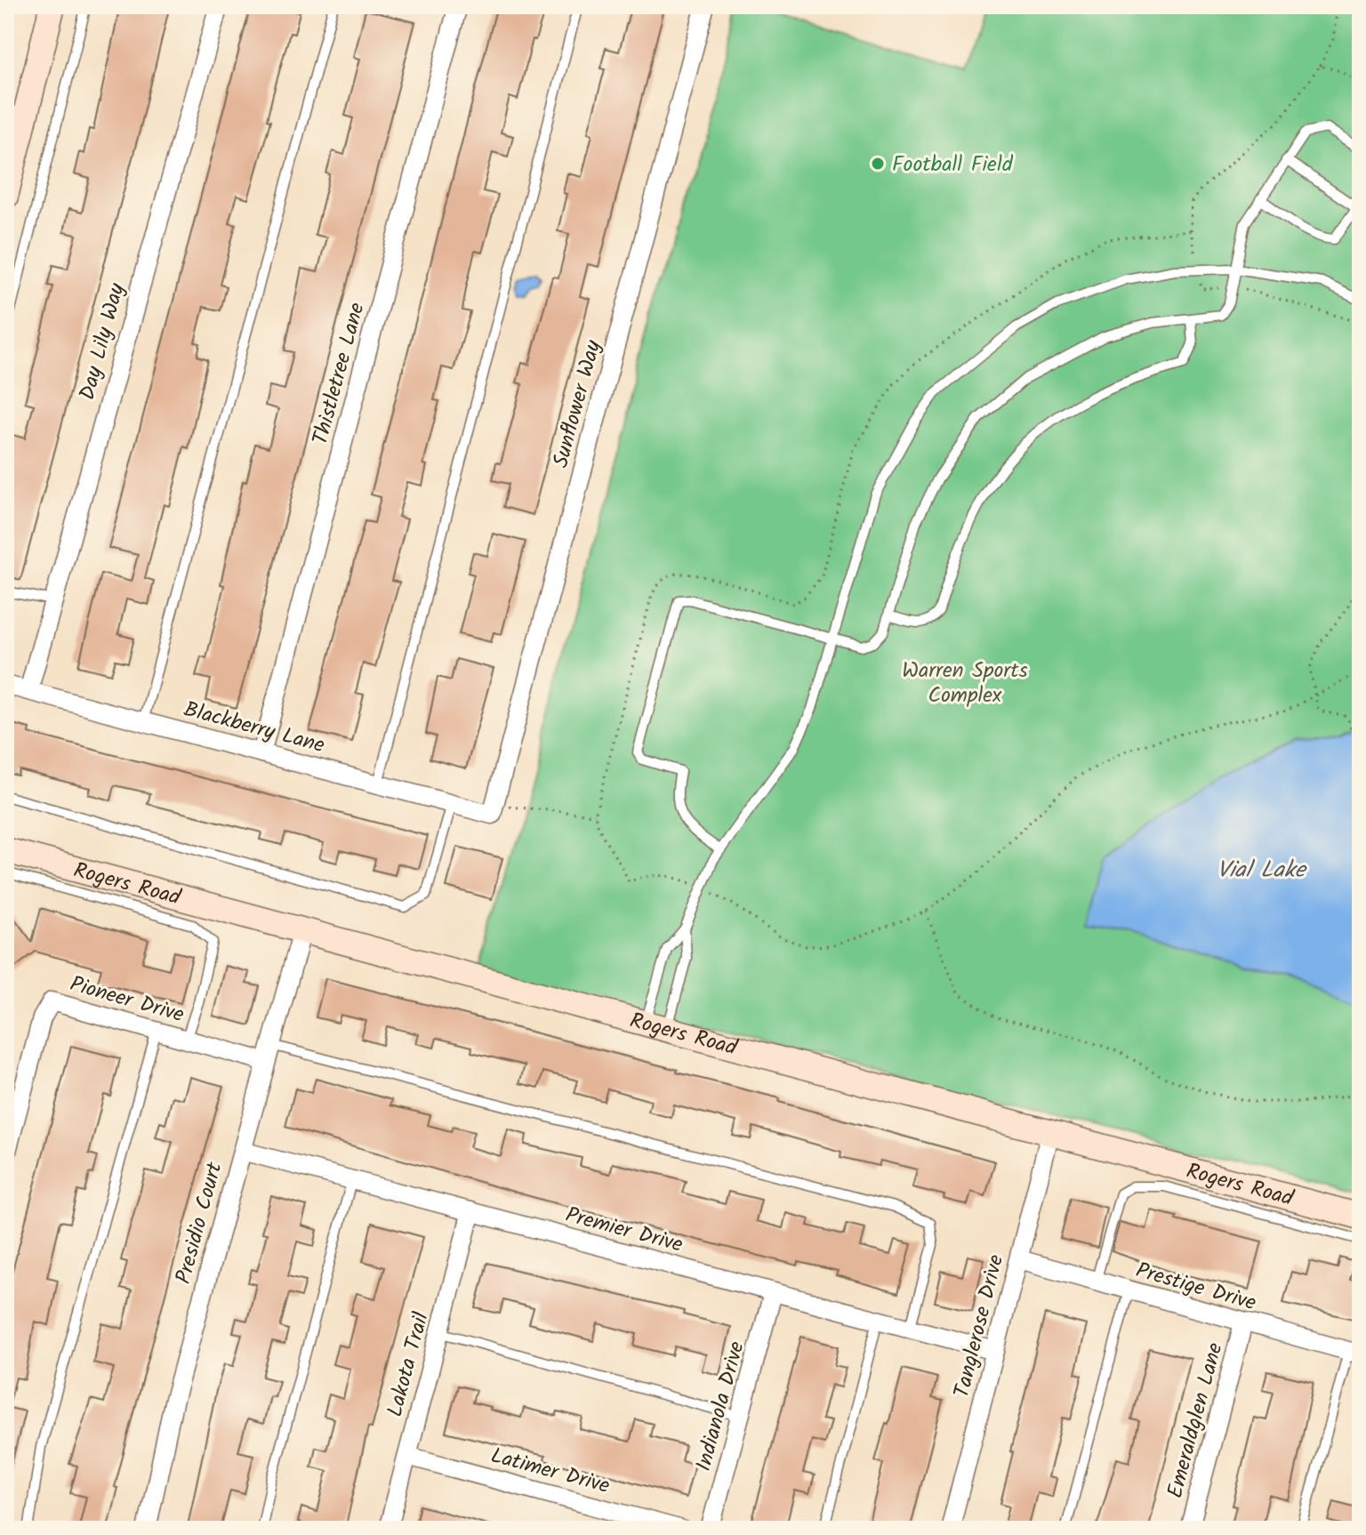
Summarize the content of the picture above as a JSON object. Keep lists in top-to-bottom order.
{
  "streets": {
    "street": [
      "Day Lily Way",
      "Thistletree Lane",
      "Sunflower Way",
      "Blackberry Lane",
      "Rogers Road",
      "Pioneer Drive",
      "Presidio Court",
      "Premier Drive",
      "Prestige Drive",
      "Tanglerose Drive",
      "Lakota Trail",
      "Indianola Drive",
      "Emeraldglen Lane",
      "Latimer Drive"
    ]
  },
  "crossings": [
    ["Day Lily Way", "Blackberry Lane"],
    ["Thistletree Lane", "Blackberry Lane"],
    ["Sunflower Way", "Blackberry Lane"],
    ["Rogers Road", "Presidio Court"],
    ["Rogers Road", "Tanglerose Drive"],
    ["Pioneer Drive", "Presidio Court"],
    ["Presidio Court", "Premier Drive"],
    ["Premier Drive", "Tanglerose Drive"],
    ["Premier Drive", "Lakota Trail"],
    ["Premier Drive", "Indianola Drive"],
    ["Prestige Drive", "Tanglerose Drive"],
    ["Prestige Drive", "Emeraldglen Lane"],
    ["Lakota Trail", "Latimer Drive"]
  ],
  "water": ["Vial Lake"],
  "parks": ["Warren Sports Complex"],
  "places": ["Football Field"]
}
